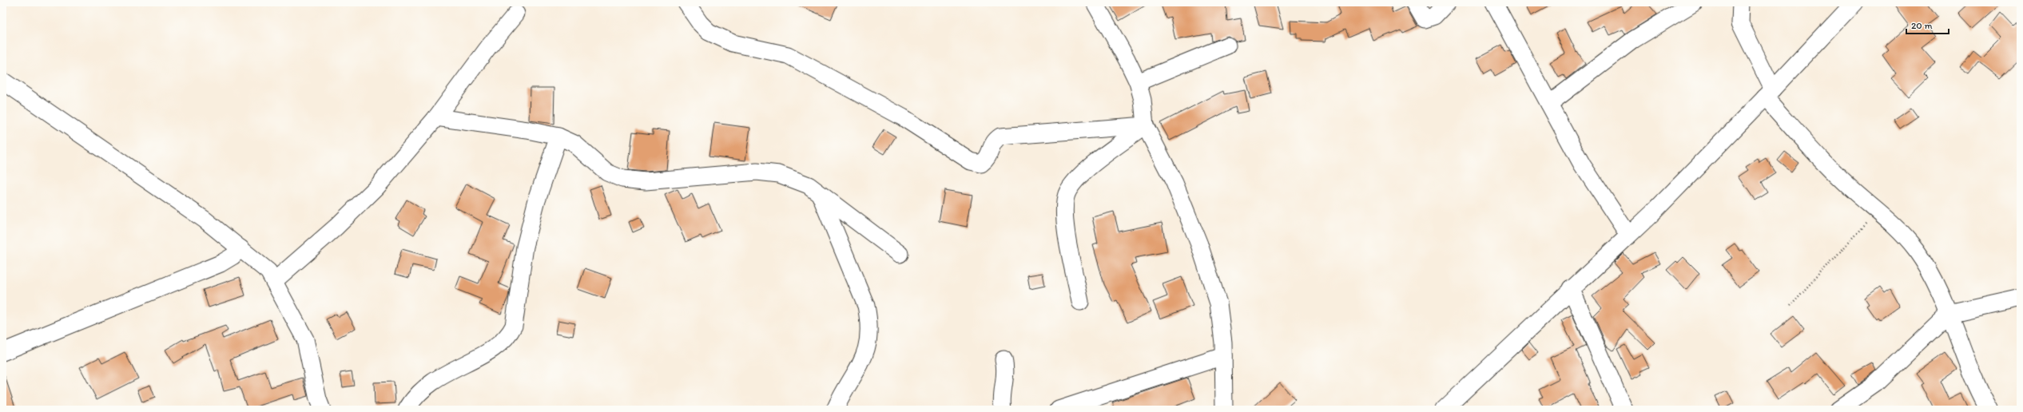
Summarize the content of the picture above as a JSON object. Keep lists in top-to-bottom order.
{
  "scale_bar": "20 m"
}
